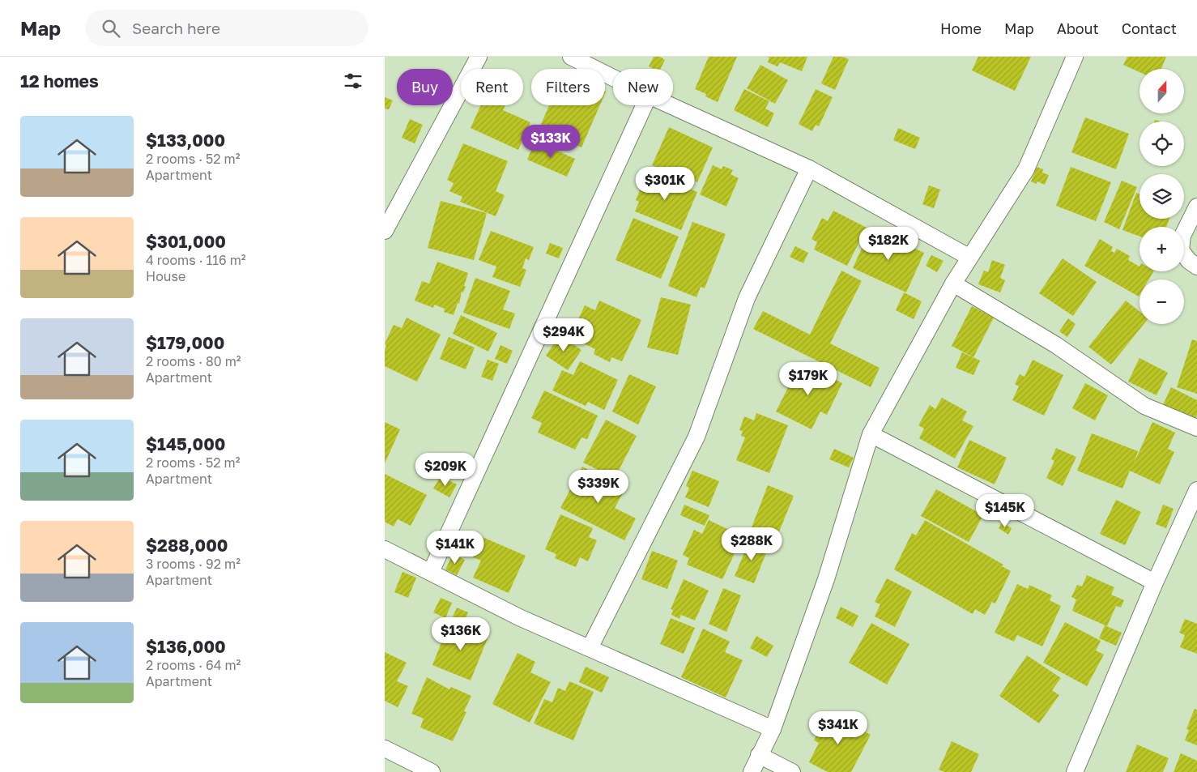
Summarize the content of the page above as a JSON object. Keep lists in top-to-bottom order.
{
  "north": "top",
  "page": {
    "header": "Map",
    "search": "Search here",
    "nav": [
      "Home",
      "Map",
      "About",
      "Contact"
    ],
    "heading": "12 homes",
    "map_buttons": ["+", "−"],
    "chip": [
      "Buy",
      "Rent",
      "Filters",
      "New"
    ],
    "list": [
      {
        "name": "$133,000",
        "note": "2 rooms · 52 m² · Apartment"
      },
      {
        "name": "$301,000",
        "note": "4 rooms · 116 m² · House"
      },
      {
        "name": "$179,000",
        "note": "2 rooms · 80 m² · Apartment"
      },
      {
        "name": "$145,000",
        "note": "2 rooms · 52 m² · Apartment"
      },
      {
        "name": "$288,000",
        "note": "3 rooms · 92 m² · Apartment"
      },
      {
        "name": "$136,000",
        "note": "2 rooms · 64 m² · Apartment"
      }
    ],
    "price": [
      "$133K",
      "$301K",
      "$182K",
      "$294K",
      "$179K",
      "$209K",
      "$339K",
      "$145K",
      "$288K",
      "$141K",
      "$136K",
      "$341K"
    ]
  }
}
